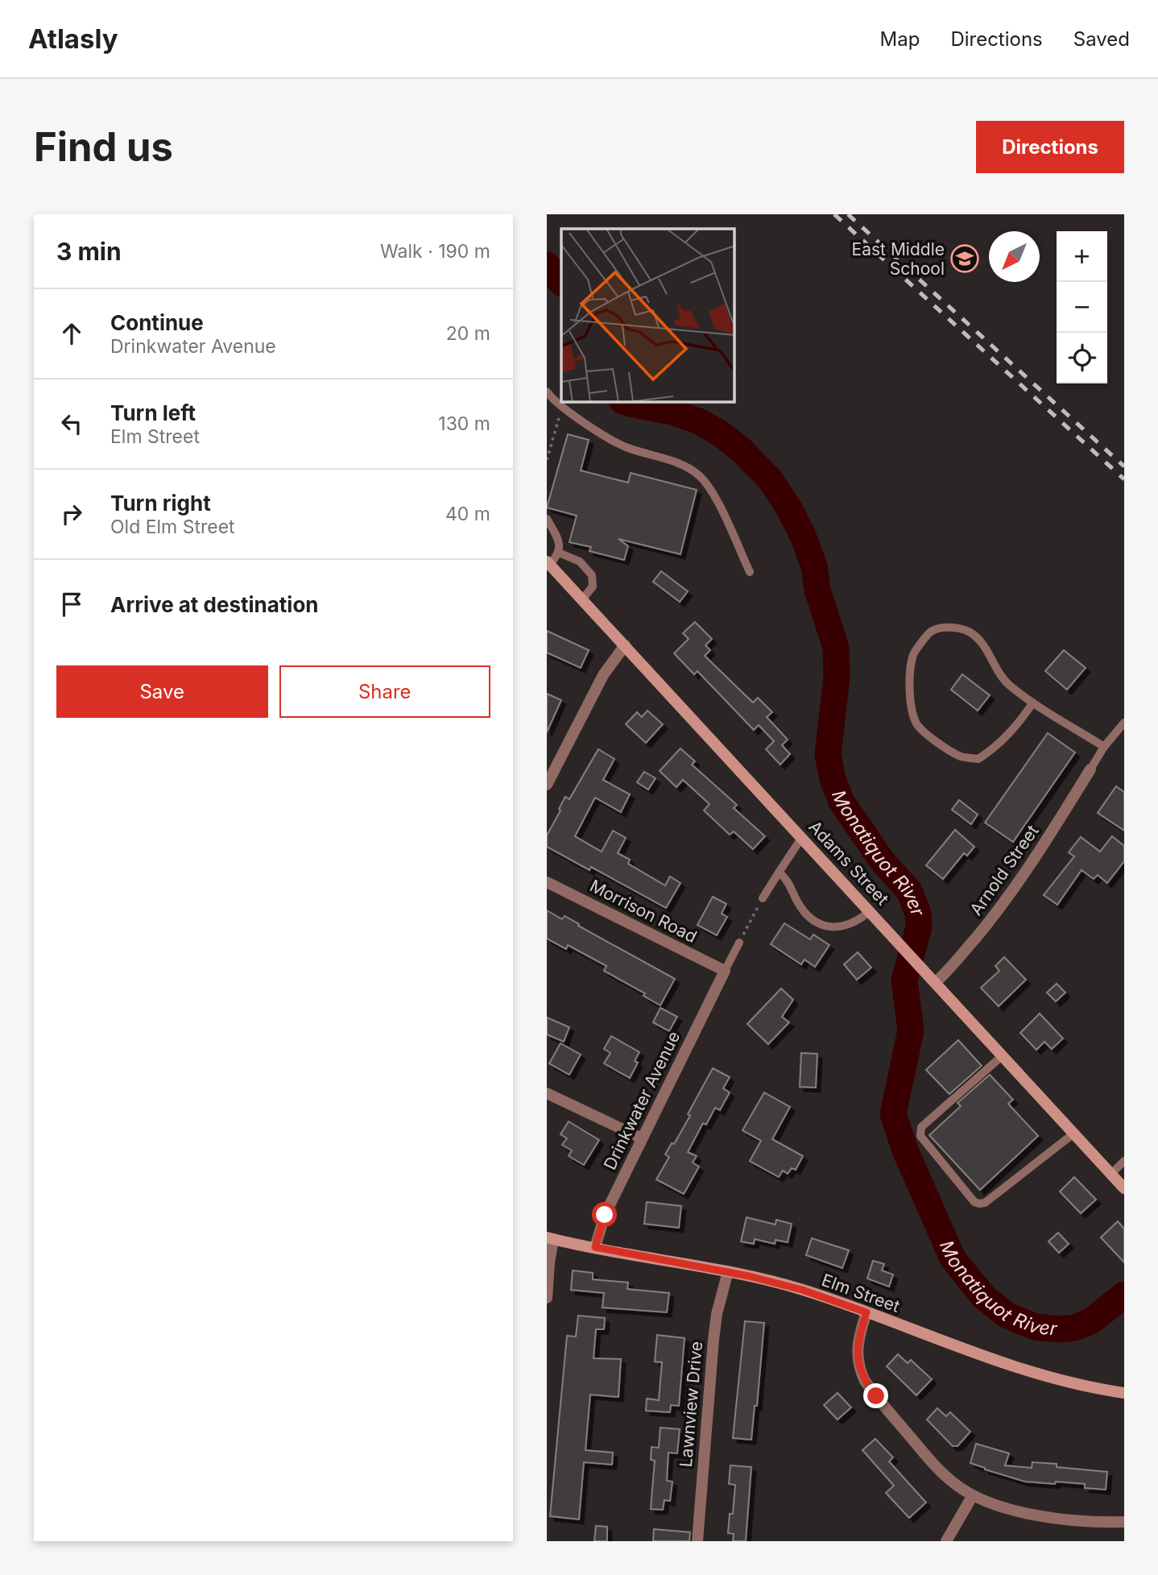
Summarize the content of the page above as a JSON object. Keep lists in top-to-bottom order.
{
  "streets": {
    "street": [
      "Adams Street",
      "Arnold Street",
      "Morrison Road",
      "Drinkwater Avenue",
      "Elm Street",
      "Lawnview Drive"
    ]
  },
  "crossings": [
    ["Adams Street", "Arnold Street"],
    ["Morrison Road", "Drinkwater Avenue"],
    ["Drinkwater Avenue", "Elm Street"],
    ["Elm Street", "Lawnview Drive"]
  ],
  "water": ["Monatiquot River"],
  "places": {
    "school or university": ["East Middle School"]
  },
  "north": "bottom left",
  "page": {
    "header": "Atlasly",
    "nav": ["Map", "Directions", "Saved"],
    "buttons": [
      "Directions",
      ["Save", "Share"]
    ],
    "title": "Find us",
    "heading": ["3 min", "Walk · 190 m"],
    "map_buttons": ["+", "−"],
    "list": [
      ["Continue", "Drinkwater Avenue", "20 m"],
      ["Turn left", "Elm Street", "130 m"],
      ["Turn right", "Old Elm Street", "40 m"],
      "Arrive at destination"
    ]
  }
}
